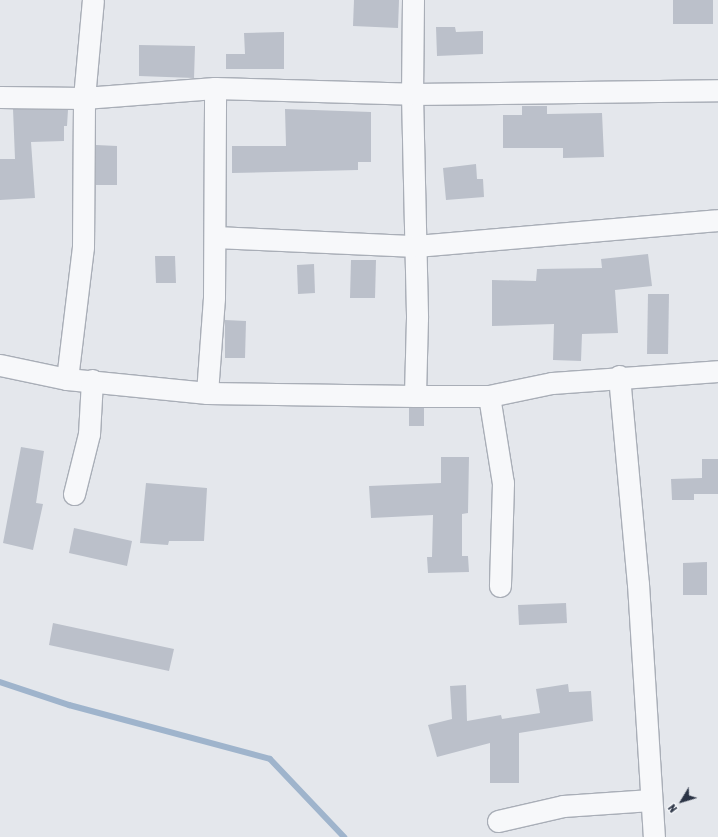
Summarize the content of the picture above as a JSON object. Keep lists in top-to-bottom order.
{
  "north": "bottom left"
}
